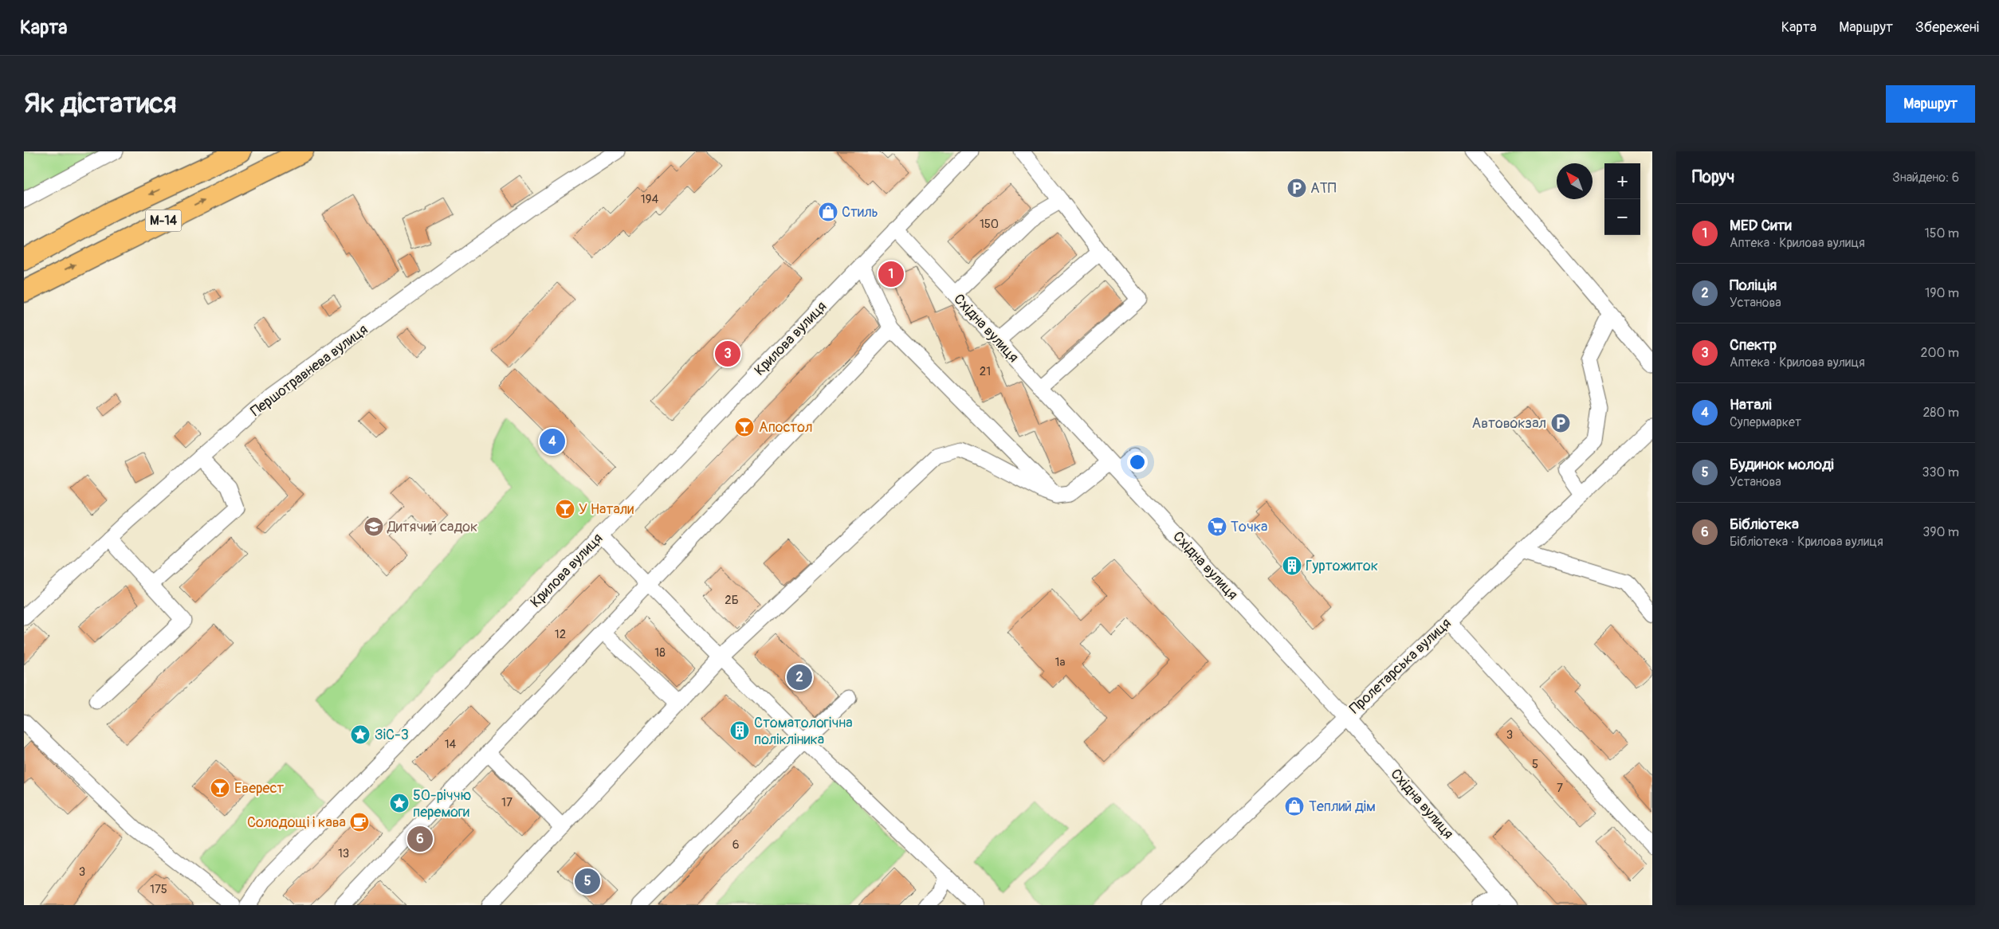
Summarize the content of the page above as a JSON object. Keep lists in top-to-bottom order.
{
  "streets": {
    "highway": ["М-14"],
    "street": [
      "Східна вулиця",
      "Крилова вулиця",
      "Першотравнева вулиця",
      "Пролетарська вулиця"
    ]
  },
  "crossings": [
    ["Східна вулиця", "Крилова вулиця"],
    ["Східна вулиця", "Пролетарська вулиця"]
  ],
  "places": {
    "parking": ["АТП", "Автовокзал"],
    "shop": ["Стиль", "Теплий дім"],
    "bar": ["Апостол", "У Натали", "Еверест"],
    "school or university": ["Дитячий садок"],
    "supermarket": ["Точка"],
    "building": ["Гуртожиток", "Стоматологічна полікліника"],
    "place": ["ЗіС-3", "50-річчю перемоги"],
    "cafe": ["Солодощі і кава"]
  },
  "house_numbers": [
    "194",
    "150",
    "21",
    "2Б",
    "12",
    "18",
    "1а",
    "3",
    "14",
    "5",
    "7",
    "17",
    "6",
    "13",
    "3",
    "175"
  ],
  "north": "top left",
  "page": {
    "header": "Карта",
    "nav": ["Карта", "Маршрут", "Збережені"],
    "buttons": "Маршрут",
    "title": "Як дістатися",
    "heading": ["Поруч", "Знайдено: 6"],
    "map_buttons": ["+", "−"],
    "list": [
      {
        "mark": "1",
        "name": "MED Сити",
        "note": "Аптека · Крилова вулиця",
        "value": "150 m"
      },
      {
        "mark": "2",
        "name": "Поліція",
        "note": "Установа",
        "value": "190 m"
      },
      {
        "mark": "3",
        "name": "Спектр",
        "note": "Аптека · Крилова вулиця",
        "value": "200 m"
      },
      {
        "mark": "4",
        "name": "Наталі",
        "note": "Супермаркет",
        "value": "280 m"
      },
      {
        "mark": "5",
        "name": "Будинок молоді",
        "note": "Установа",
        "value": "330 m"
      },
      {
        "mark": "6",
        "name": "Бібліотека",
        "note": "Бібліотека · Крилова вулиця",
        "value": "390 m"
      }
    ],
    "pins": [
      "1",
      "3",
      "4",
      "2",
      "6",
      "5"
    ]
  }
}
